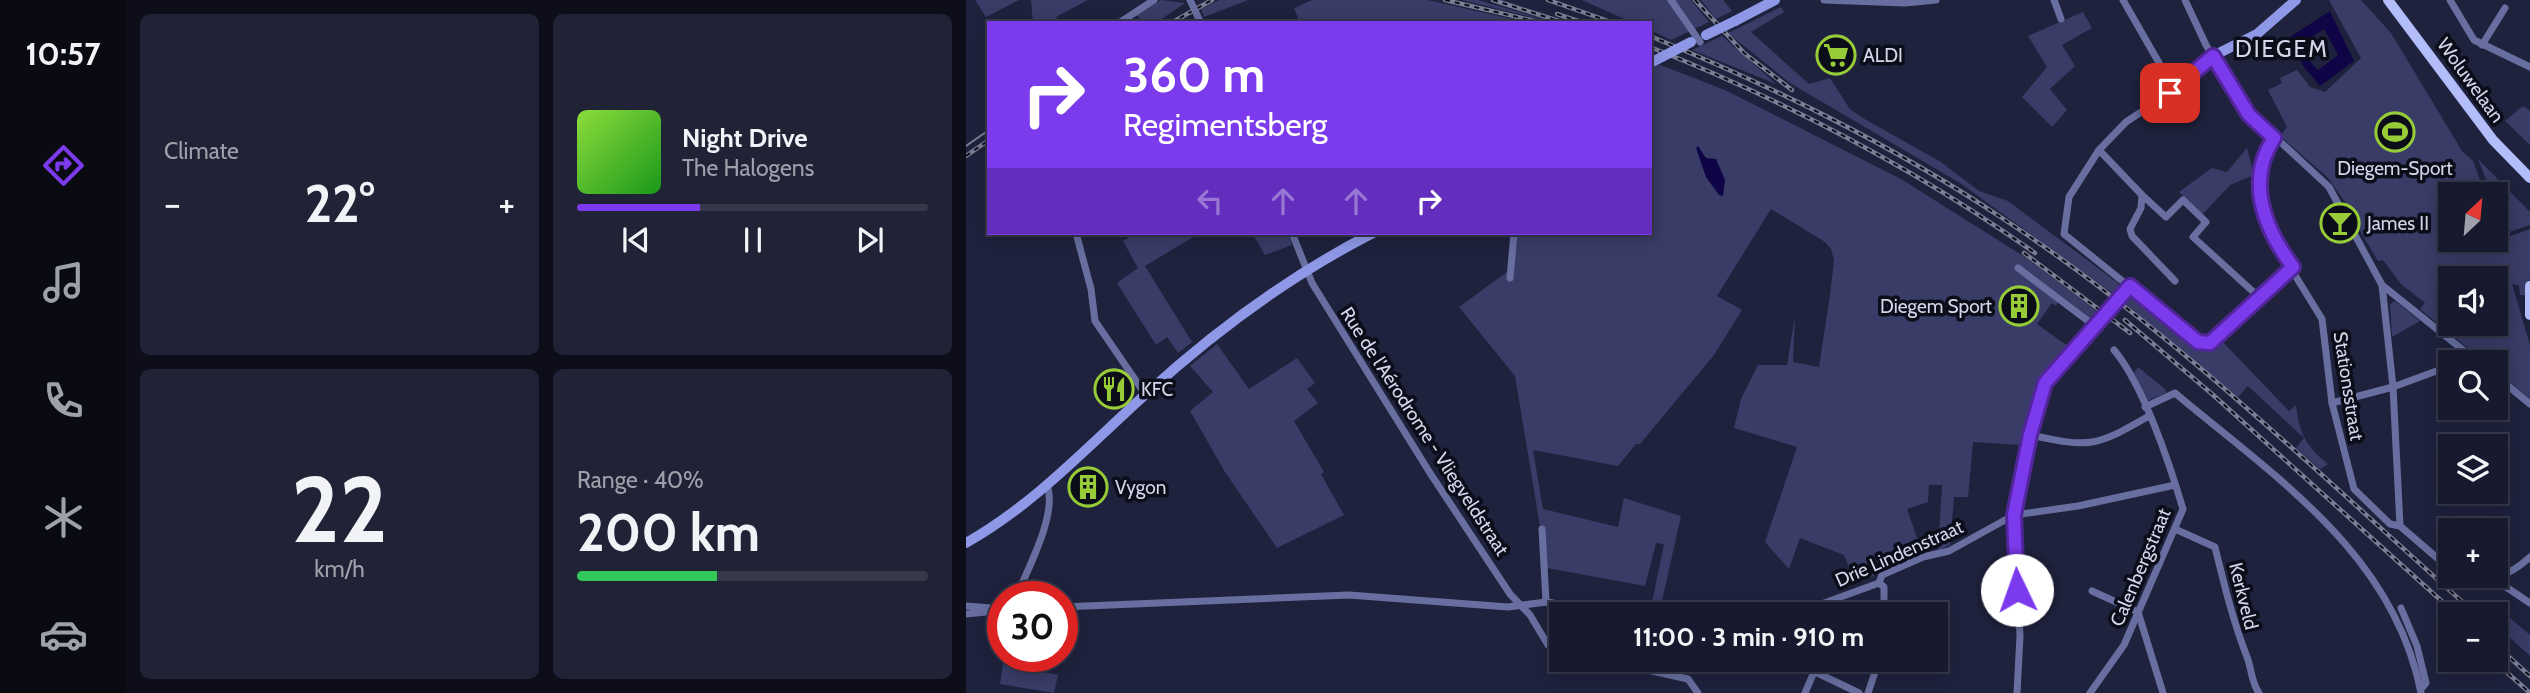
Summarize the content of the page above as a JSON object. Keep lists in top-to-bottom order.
{
  "streets": {
    "main road": ["Woluwelaan"],
    "street": [
      "Stationsstraat",
      "Rue de l'Aérodrome - Vliegveldstraat",
      "Drie Lindenstraat",
      "Calenbergstraat",
      "Kerkveld"
    ]
  },
  "crossings": [
    ["Calenbergstraat", "Kerkveld"]
  ],
  "districts": ["DIEGEM"],
  "places": {
    "supermarket": ["ALDI"],
    "sports": ["Diegem-Sport"],
    "bar": ["James II"],
    "building": ["Diegem Sport", "Vygon"],
    "restaurant": ["KFC"]
  },
  "north": "top right",
  "page": {
    "tabs": "10:57",
    "tile": [
      "Climate",
      ["22", "km/h"],
      ["Range · 40%", "200 km"]
    ],
    "turn": ["360 m", "Regimentsberg"],
    "song": ["Night Drive", "The Halogens"],
    "heat": ["−", "22°", "+"],
    "map_buttons": ["+", "−"],
    "limit": "30",
    "trip": "11:00 · 3 min · 910 m"
  }
}
